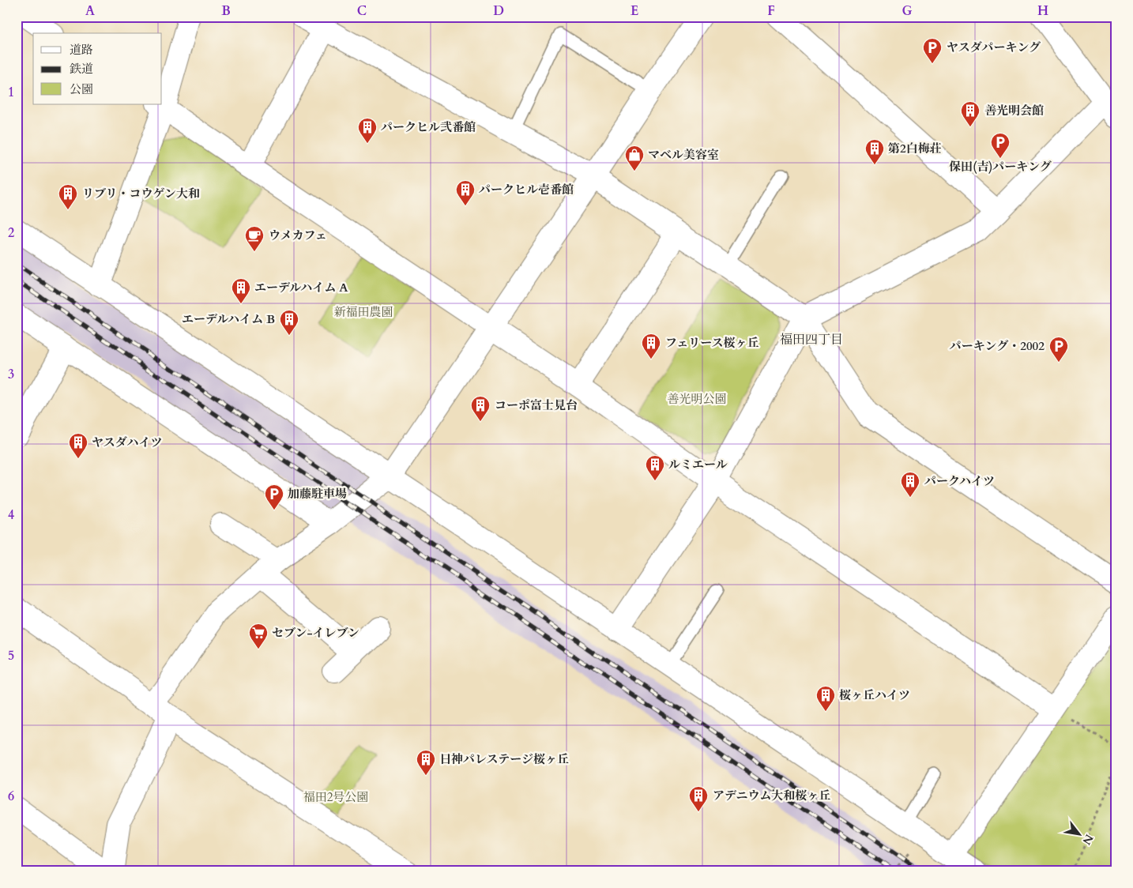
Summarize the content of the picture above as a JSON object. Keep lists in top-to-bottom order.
{
  "districts": ["福田四丁目"],
  "parks": ["新福田農園", "善光明公園", "福田2号公園"],
  "places": {
    "parking": [
      "ヤスダパーキング",
      "保田(吉)パーキング",
      "パーキング・2002",
      "加藤駐車場"
    ],
    "building": [
      "善光明会館",
      "パークヒル弐番館",
      "第2白梅荘",
      "パークヒル壱番館",
      "リブリ・コウゲン大和",
      "エーデルハイム A",
      "エーデルハイム B",
      "フェリース桜ヶ丘",
      "コーポ富士見台",
      "ヤスダハイツ",
      "ルミエール",
      "パークハイツ",
      "桜ヶ丘ハイツ",
      "日神パレステージ桜ヶ丘",
      "アデニウム大和桜ヶ丘"
    ],
    "shop": ["マベル美容室"],
    "cafe": ["ウメカフェ"],
    "supermarket": ["セブン-イレブン"]
  },
  "legend": ["道路", "鉄道", "公園"],
  "north": "bottom right",
  "grid": {
    "columns": [
      "A",
      "B",
      "C",
      "D",
      "E",
      "F",
      "G",
      "H"
    ],
    "rows": [
      "1",
      "2",
      "3",
      "4",
      "5",
      "6"
    ]
  }
}
